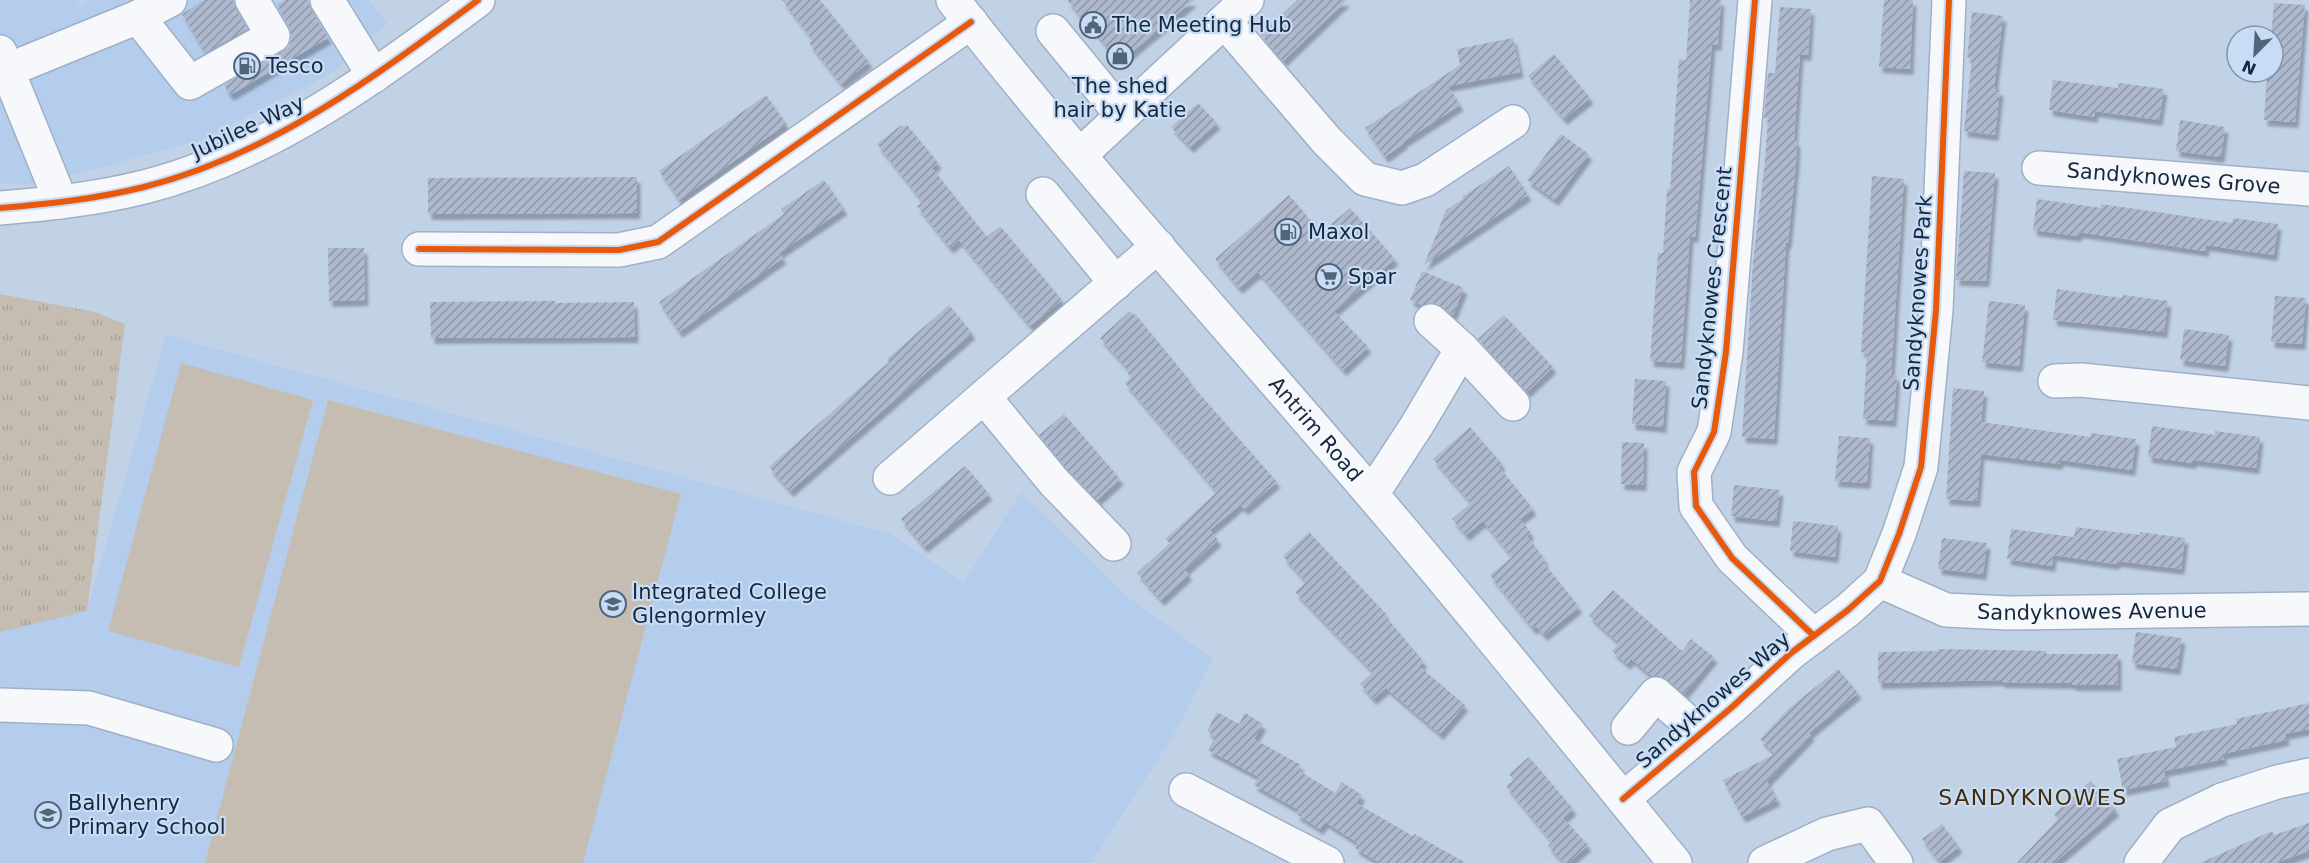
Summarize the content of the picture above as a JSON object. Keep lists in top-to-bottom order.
{
  "streets": {
    "street": [
      "Jubilee Way",
      "Sandyknowes Grove",
      "Sandyknowes Crescent",
      "Sandyknowes Park",
      "Antrim Road",
      "Sandyknowes Avenue",
      "Sandyknowes Way"
    ]
  },
  "crossings": [
    ["Sandyknowes Crescent", "Sandyknowes Way"],
    ["Sandyknowes Park", "Sandyknowes Avenue"],
    ["Sandyknowes Park", "Sandyknowes Way"],
    ["Antrim Road", "Sandyknowes Way"],
    ["Sandyknowes Avenue", "Sandyknowes Way"]
  ],
  "districts": ["SANDYKNOWES"],
  "places": {
    "public building": ["The Meeting Hub"],
    "shop": ["The shed hair by Katie"],
    "fuel station": ["Tesco", "Maxol"],
    "supermarket": ["Spar"],
    "school or university": ["Integrated College Glengormley", "Ballyhenry Primary School"]
  },
  "north": "bottom left"
}
